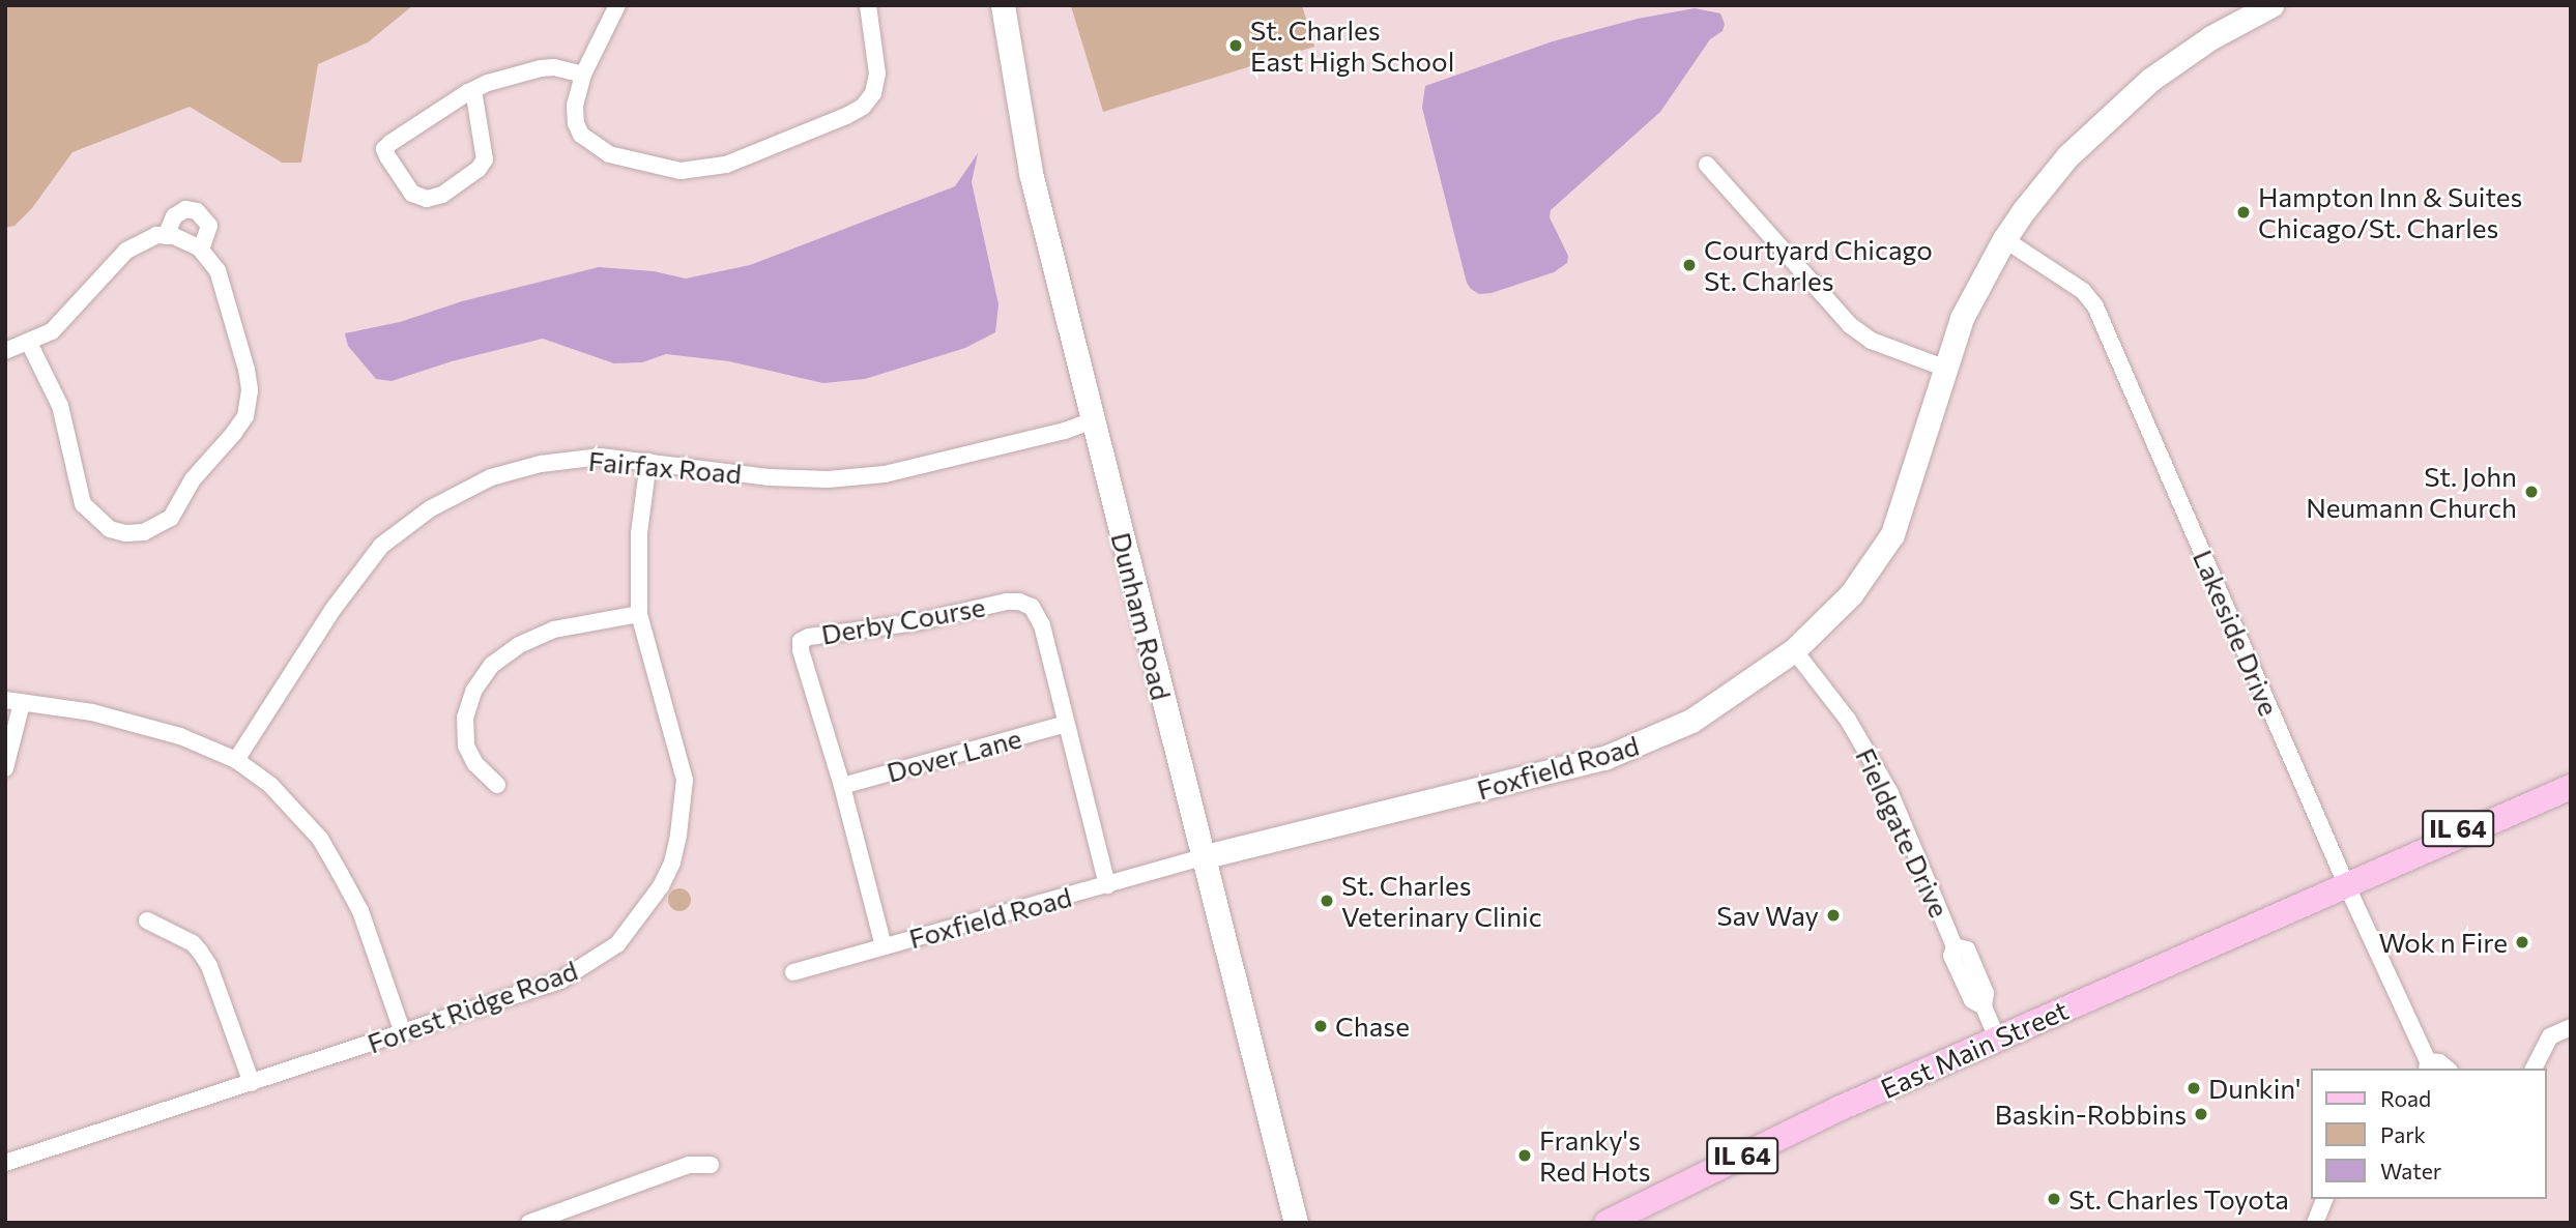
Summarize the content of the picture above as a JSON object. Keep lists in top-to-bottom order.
{
  "streets": {
    "main road": ["IL 64", "East Main Street"],
    "street": [
      "Fairfax Road",
      "Dunham Road",
      "Derby Course",
      "Lakeside Drive",
      "Dover Lane",
      "Foxfield Road",
      "Fieldgate Drive",
      "Forest Ridge Road"
    ]
  },
  "crossings": [
    ["Fairfax Road", "Dunham Road"],
    ["Fairfax Road", "Forest Ridge Road"],
    ["Dunham Road", "Foxfield Road"],
    ["Derby Course", "Dover Lane"],
    ["Derby Course", "Foxfield Road"],
    ["Lakeside Drive", "Foxfield Road"],
    ["Lakeside Drive", "East Main Street"],
    ["Foxfield Road", "Fieldgate Drive"],
    ["Fieldgate Drive", "East Main Street"]
  ],
  "places": [
    "St. Charles East High School",
    "Hampton Inn & Suites Chicago/St. Charles",
    "Courtyard Chicago St. Charles",
    "St. John Neumann Church",
    "St. Charles Veterinary Clinic",
    "Sav Way",
    "Wok n Fire",
    "Chase",
    "Dunkin'",
    "Baskin-Robbins",
    "Franky's Red Hots",
    "St. Charles Toyota"
  ],
  "legend": ["Road", "Park", "Water"]
}
